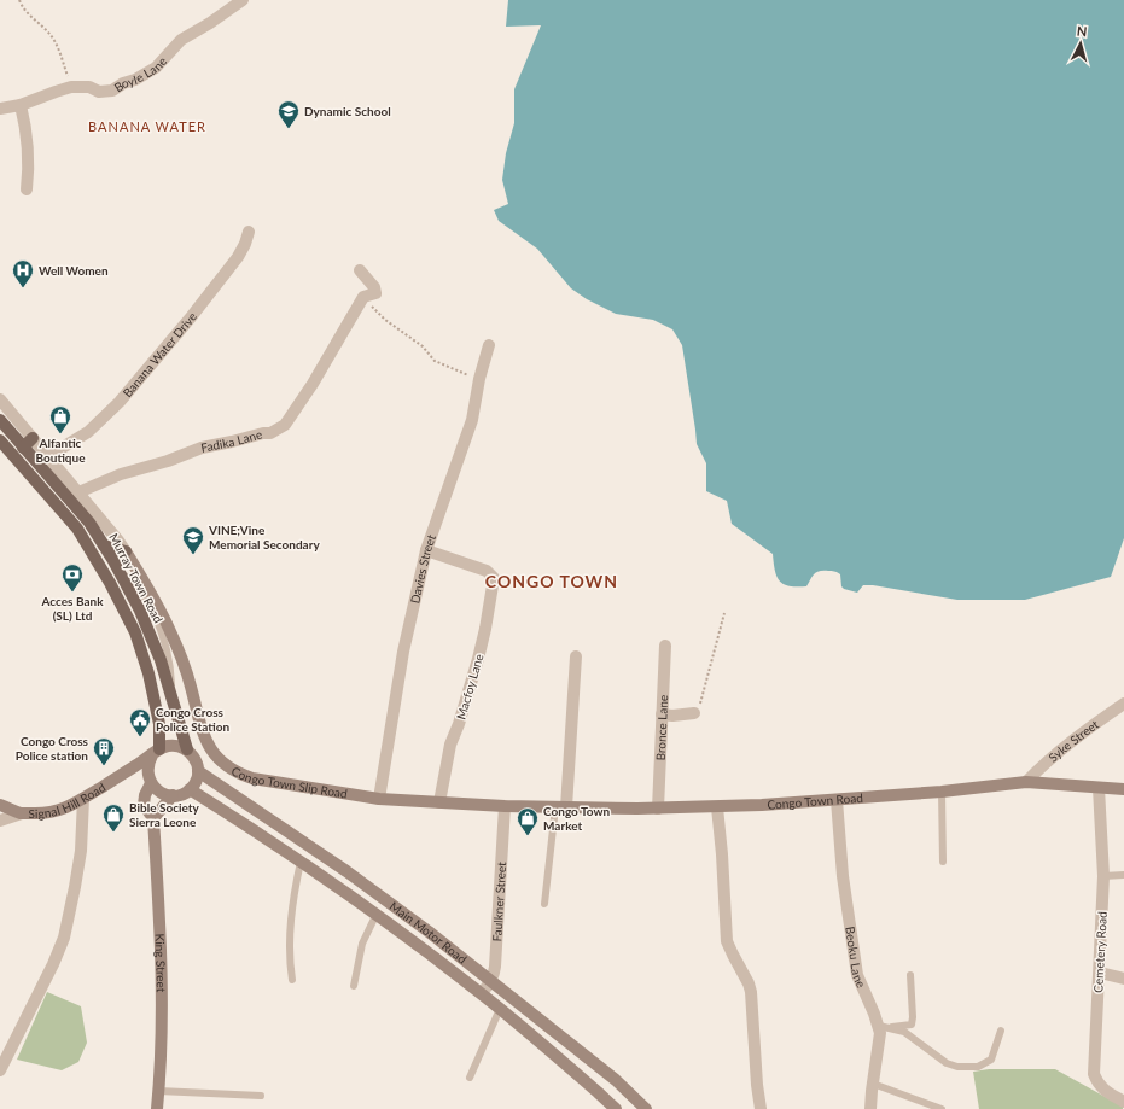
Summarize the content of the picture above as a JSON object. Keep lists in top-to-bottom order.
{
  "streets": {
    "main road": [
      "Murray Town Road",
      "Congo Town Slip Road",
      "Signal Hill Road",
      "Congo Town Road",
      "Main Motor Road",
      "King Street"
    ],
    "street": [
      "Boyle Lane",
      "Banana Water Drive",
      "Fadika Lane",
      "Davies Street",
      "Macfoy Lane",
      "Bronce Lane",
      "Syke Street",
      "Faulkner Street",
      "Cemetery Road",
      "Beoku Lane"
    ]
  },
  "crossings": [
    ["Davies Street", "Macfoy Lane"],
    ["Davies Street", "Congo Town Slip Road"],
    ["Murray Town Road", "Signal Hill Road"],
    ["Murray Town Road", "Main Motor Road"],
    ["Murray Town Road", "King Street"],
    ["Macfoy Lane", "Congo Town Slip Road"],
    ["Bronce Lane", "Congo Town Road"],
    ["Syke Street", "Congo Town Road"],
    ["Congo Town Slip Road", "Congo Town Road"],
    ["Congo Town Slip Road", "Faulkner Street"],
    ["Signal Hill Road", "Main Motor Road"],
    ["Signal Hill Road", "King Street"],
    ["Congo Town Road", "Faulkner Street"],
    ["Congo Town Road", "Cemetery Road"],
    ["Congo Town Road", "Beoku Lane"],
    ["Faulkner Street", "Main Motor Road"],
    ["Main Motor Road", "King Street"]
  ],
  "districts": ["BANANA WATER", "CONGO TOWN"],
  "places": {
    "school or university": ["Dynamic School", "VINE;Vine Memorial Secondary"],
    "hospital": ["Well Women"],
    "shop": ["Alfantic Boutique", "Bible Society Sierra Leone", "Congo Town Market"],
    "bank": ["Acces Bank (SL) Ltd"],
    "public building": ["Congo Cross Police Station"],
    "building": ["Congo Cross Police station"]
  },
  "north": "top"
}
